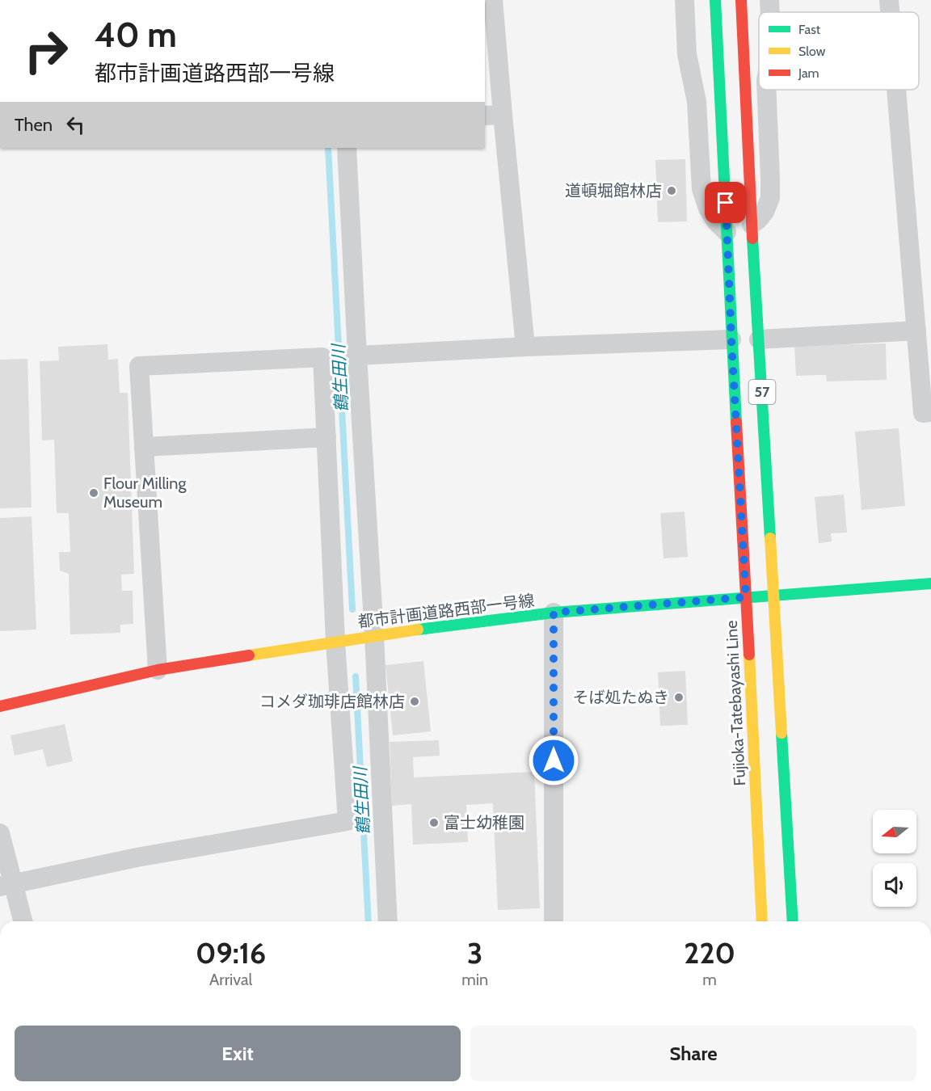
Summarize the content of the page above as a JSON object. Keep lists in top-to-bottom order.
{
  "streets": {
    "main road": ["57", "都市計画道路西部一号線", "Fujioka-Tatebayashi Line"]
  },
  "crossings": [
    ["57", "都市計画道路西部一号線"],
    ["57", "Fujioka-Tatebayashi Line"],
    ["都市計画道路西部一号線", "Fujioka-Tatebayashi Line"]
  ],
  "water": ["鶴生田川"],
  "places": [
    "道頓堀館林店",
    "Flour Milling Museum",
    "そば処たぬき",
    "コメダ珈琲店館林店",
    "富士幼稚園"
  ],
  "legend": ["Fast", "Slow", "Jam"],
  "north": "left",
  "page": {
    "turn": ["40 m", "都市計画道路西部一号線"],
    "then": "Then",
    "eta": [
      "09:16",
      "Arrival",
      "3",
      "min",
      "220",
      "m"
    ],
    "buttons": ["Exit", "Share"]
  }
}
